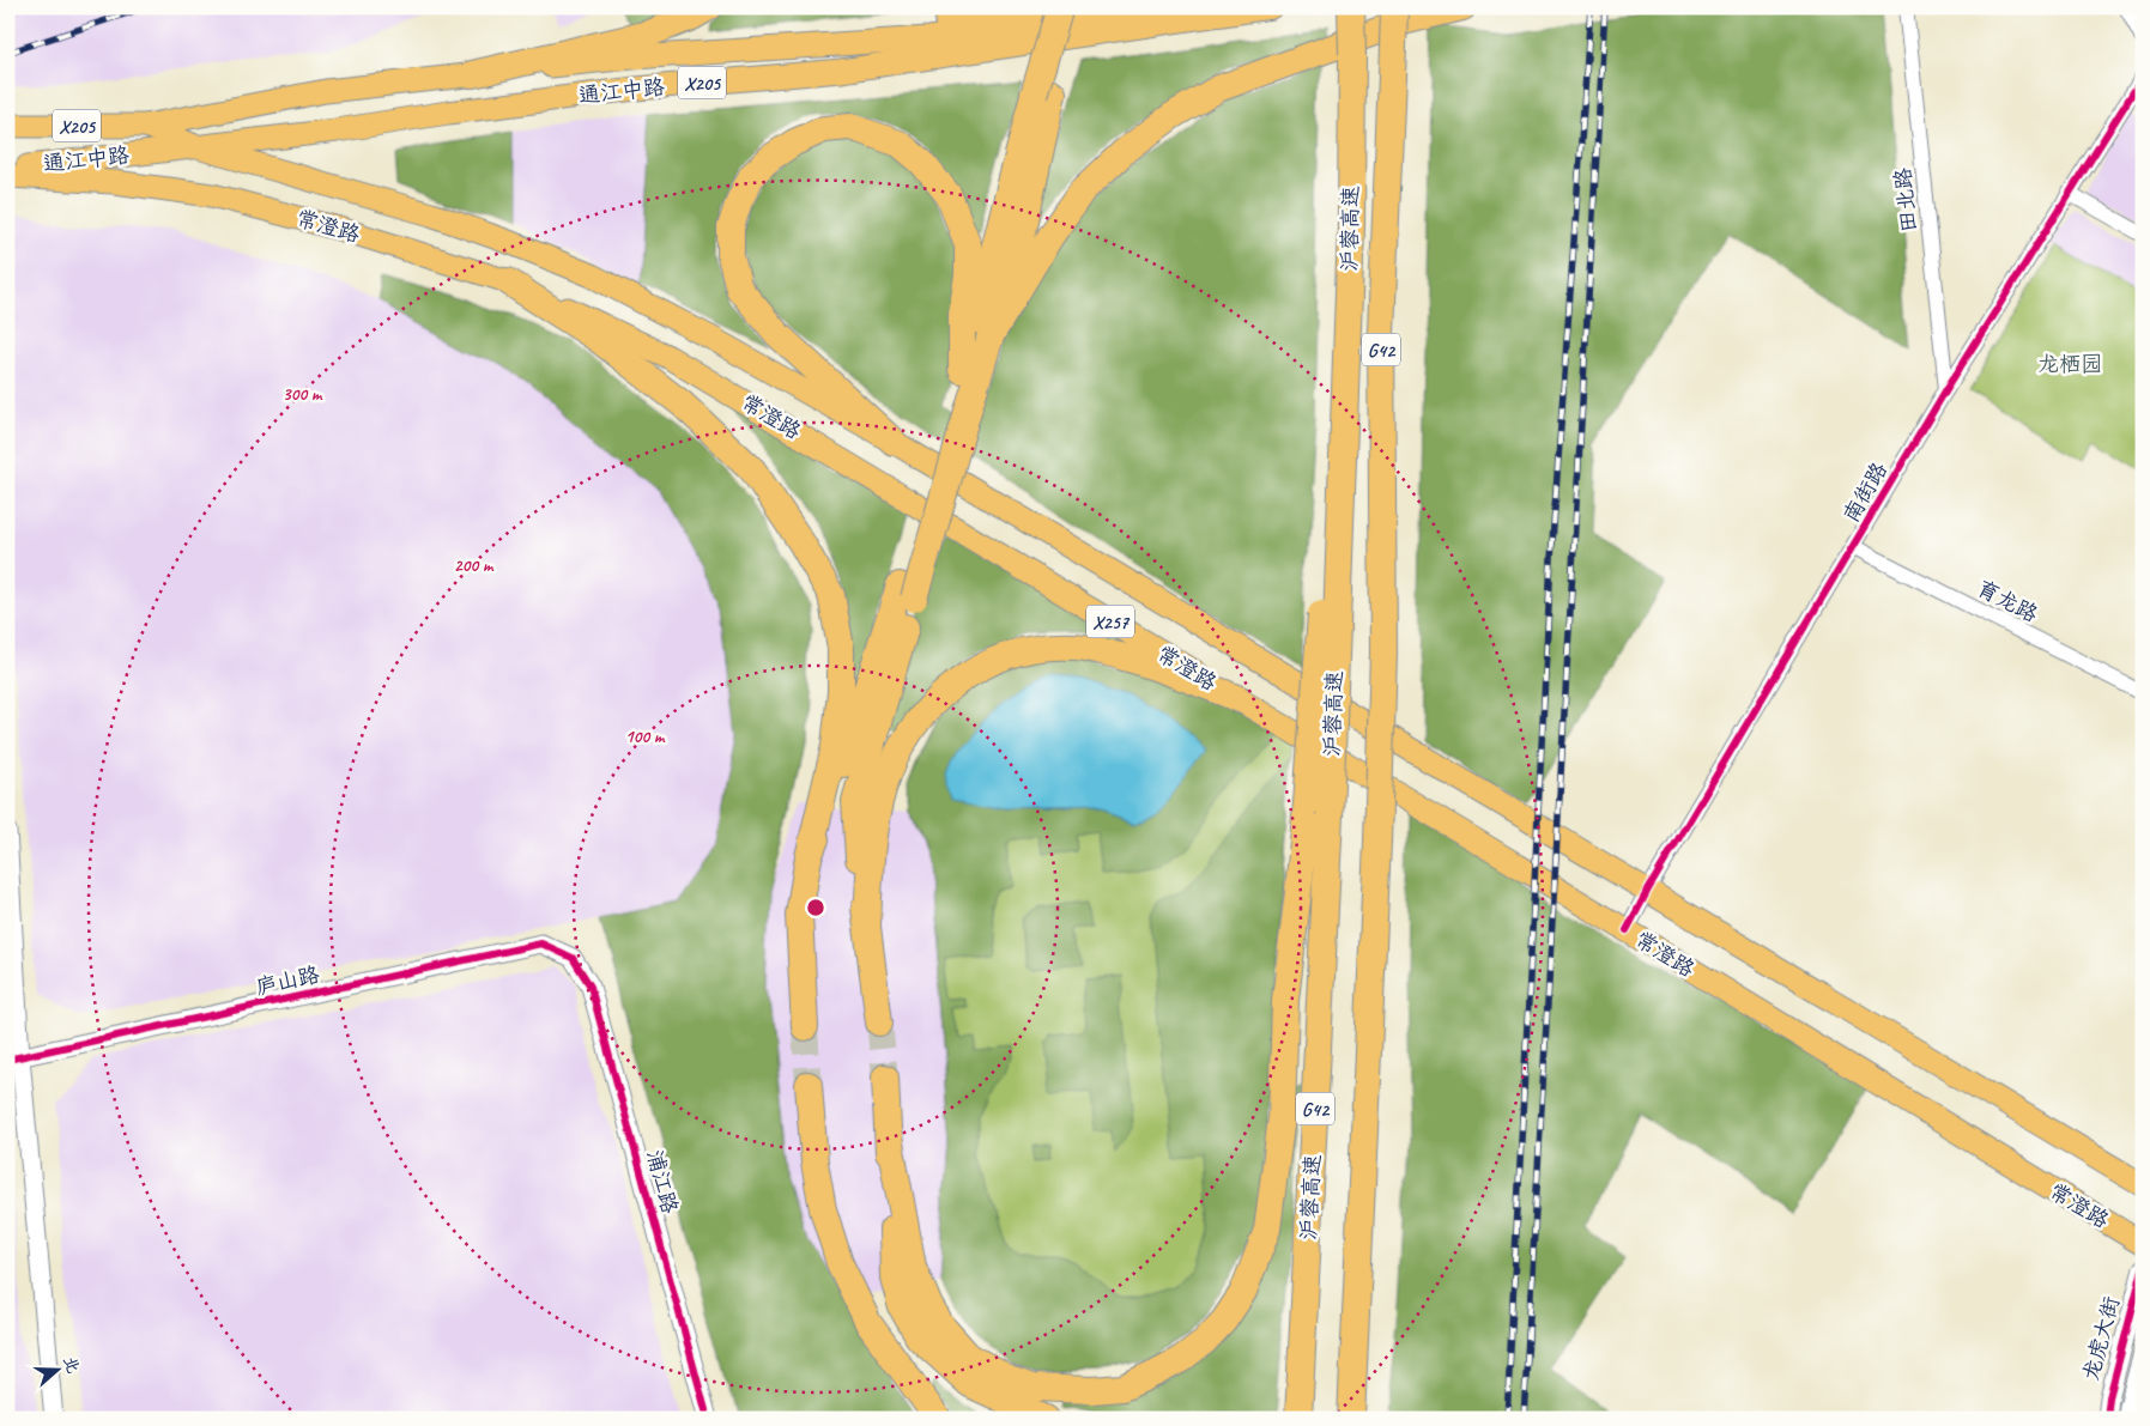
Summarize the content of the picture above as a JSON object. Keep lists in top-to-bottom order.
{
  "streets": {
    "highway": ["沪蓉高速", "G42"],
    "main road": [
      "X205",
      "通江中路",
      "常澄路",
      "X257"
    ],
    "street": [
      "田北路",
      "南街路",
      "育龙路",
      "庐山路",
      "浦江路",
      "龙虎大街"
    ]
  },
  "crossings": [
    ["通江中路", "常澄路"],
    ["田北路", "南街路"],
    ["常澄路", "南街路"],
    ["南街路", "育龙路"],
    ["庐山路", "浦江路"]
  ],
  "parks": ["龙栖园"],
  "north": "right",
  "rings": ["300 m", "200 m", "100 m"]
}
